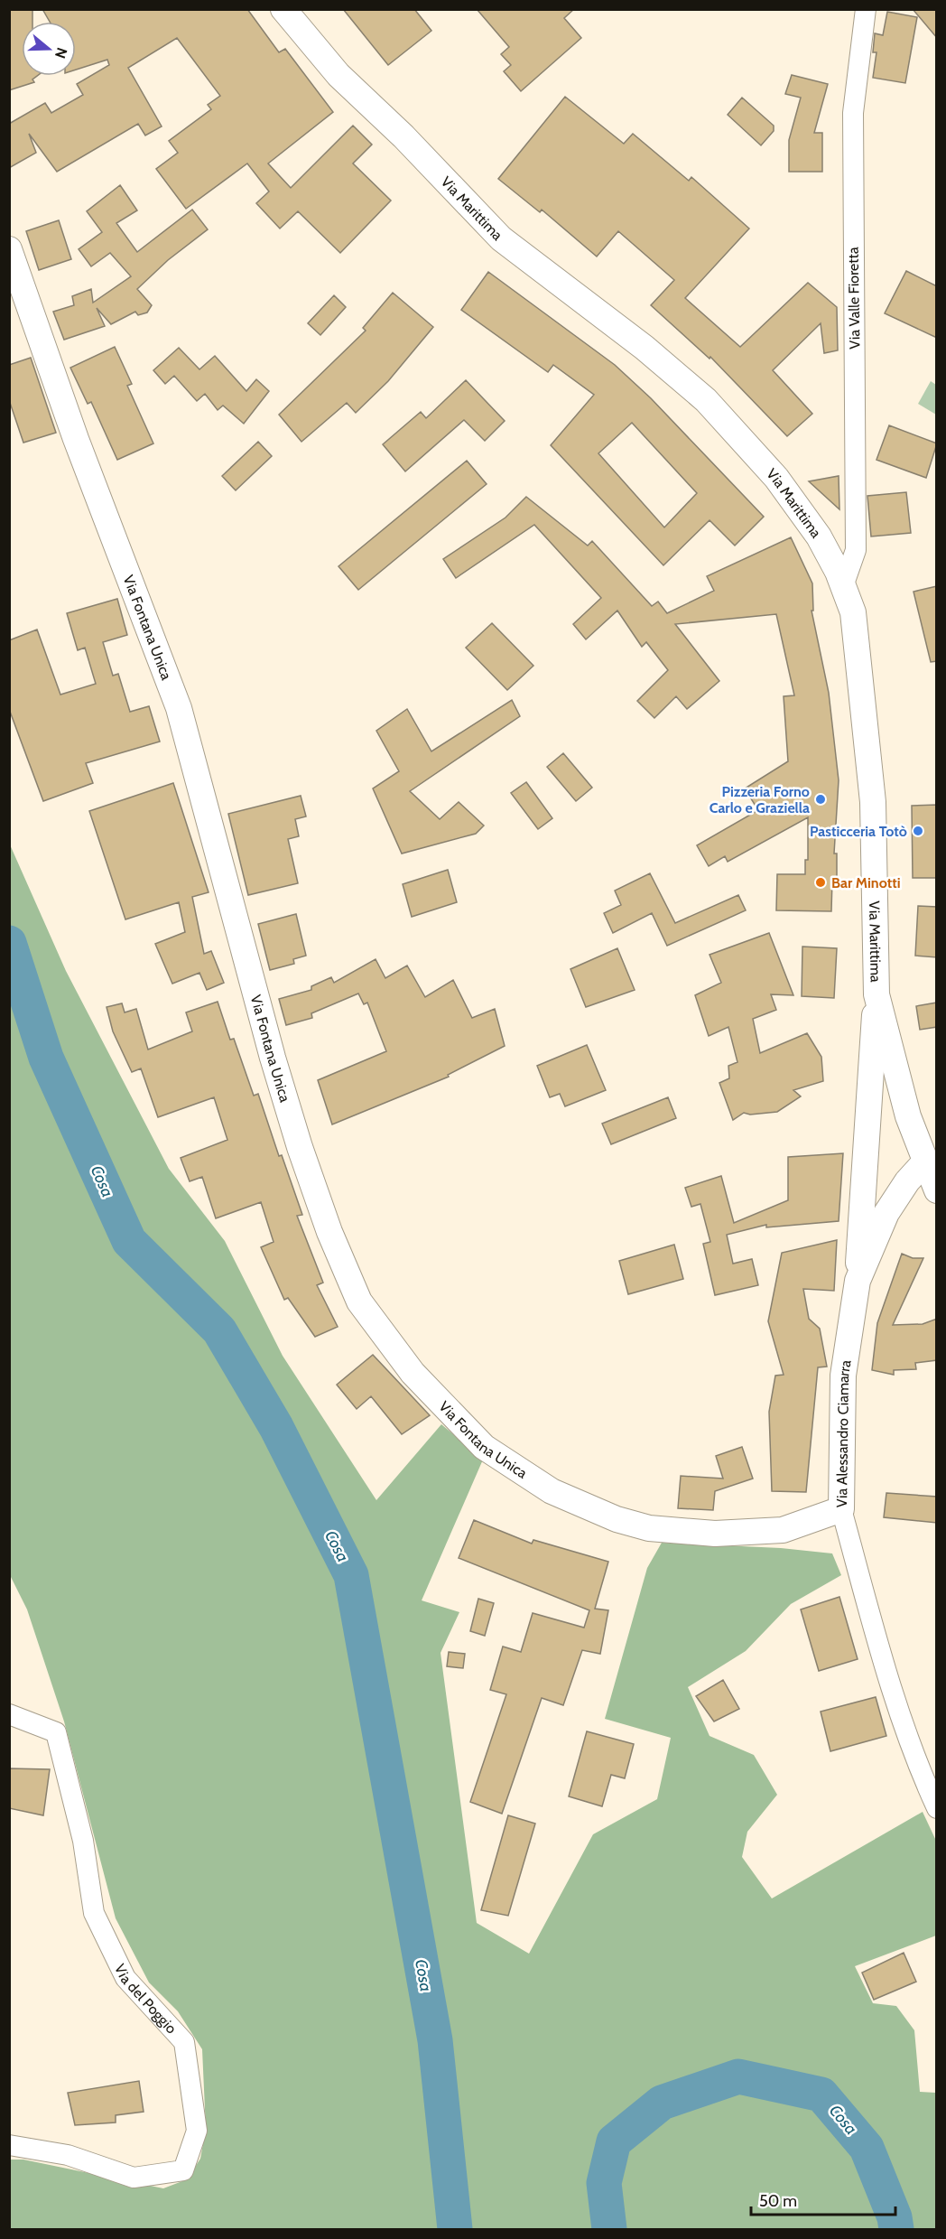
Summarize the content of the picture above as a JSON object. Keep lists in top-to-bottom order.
{
  "streets": {
    "main road": ["Via Marittima", "Via Fontana Unica", "Via Alessandro Ciamarra"],
    "street": ["Via Valle Fioretta", "Via del Poggio"]
  },
  "crossings": [
    ["Via Marittima", "Via Valle Fioretta"],
    ["Via Marittima", "Via Alessandro Ciamarra"],
    ["Via Fontana Unica", "Via Alessandro Ciamarra"]
  ],
  "water": ["Cosa"],
  "places": ["Pizzeria Forno Carlo e Graziella", "Pasticceria Totò", "Bar Minotti"],
  "scale_bar": "50 m",
  "north": "right"
}
